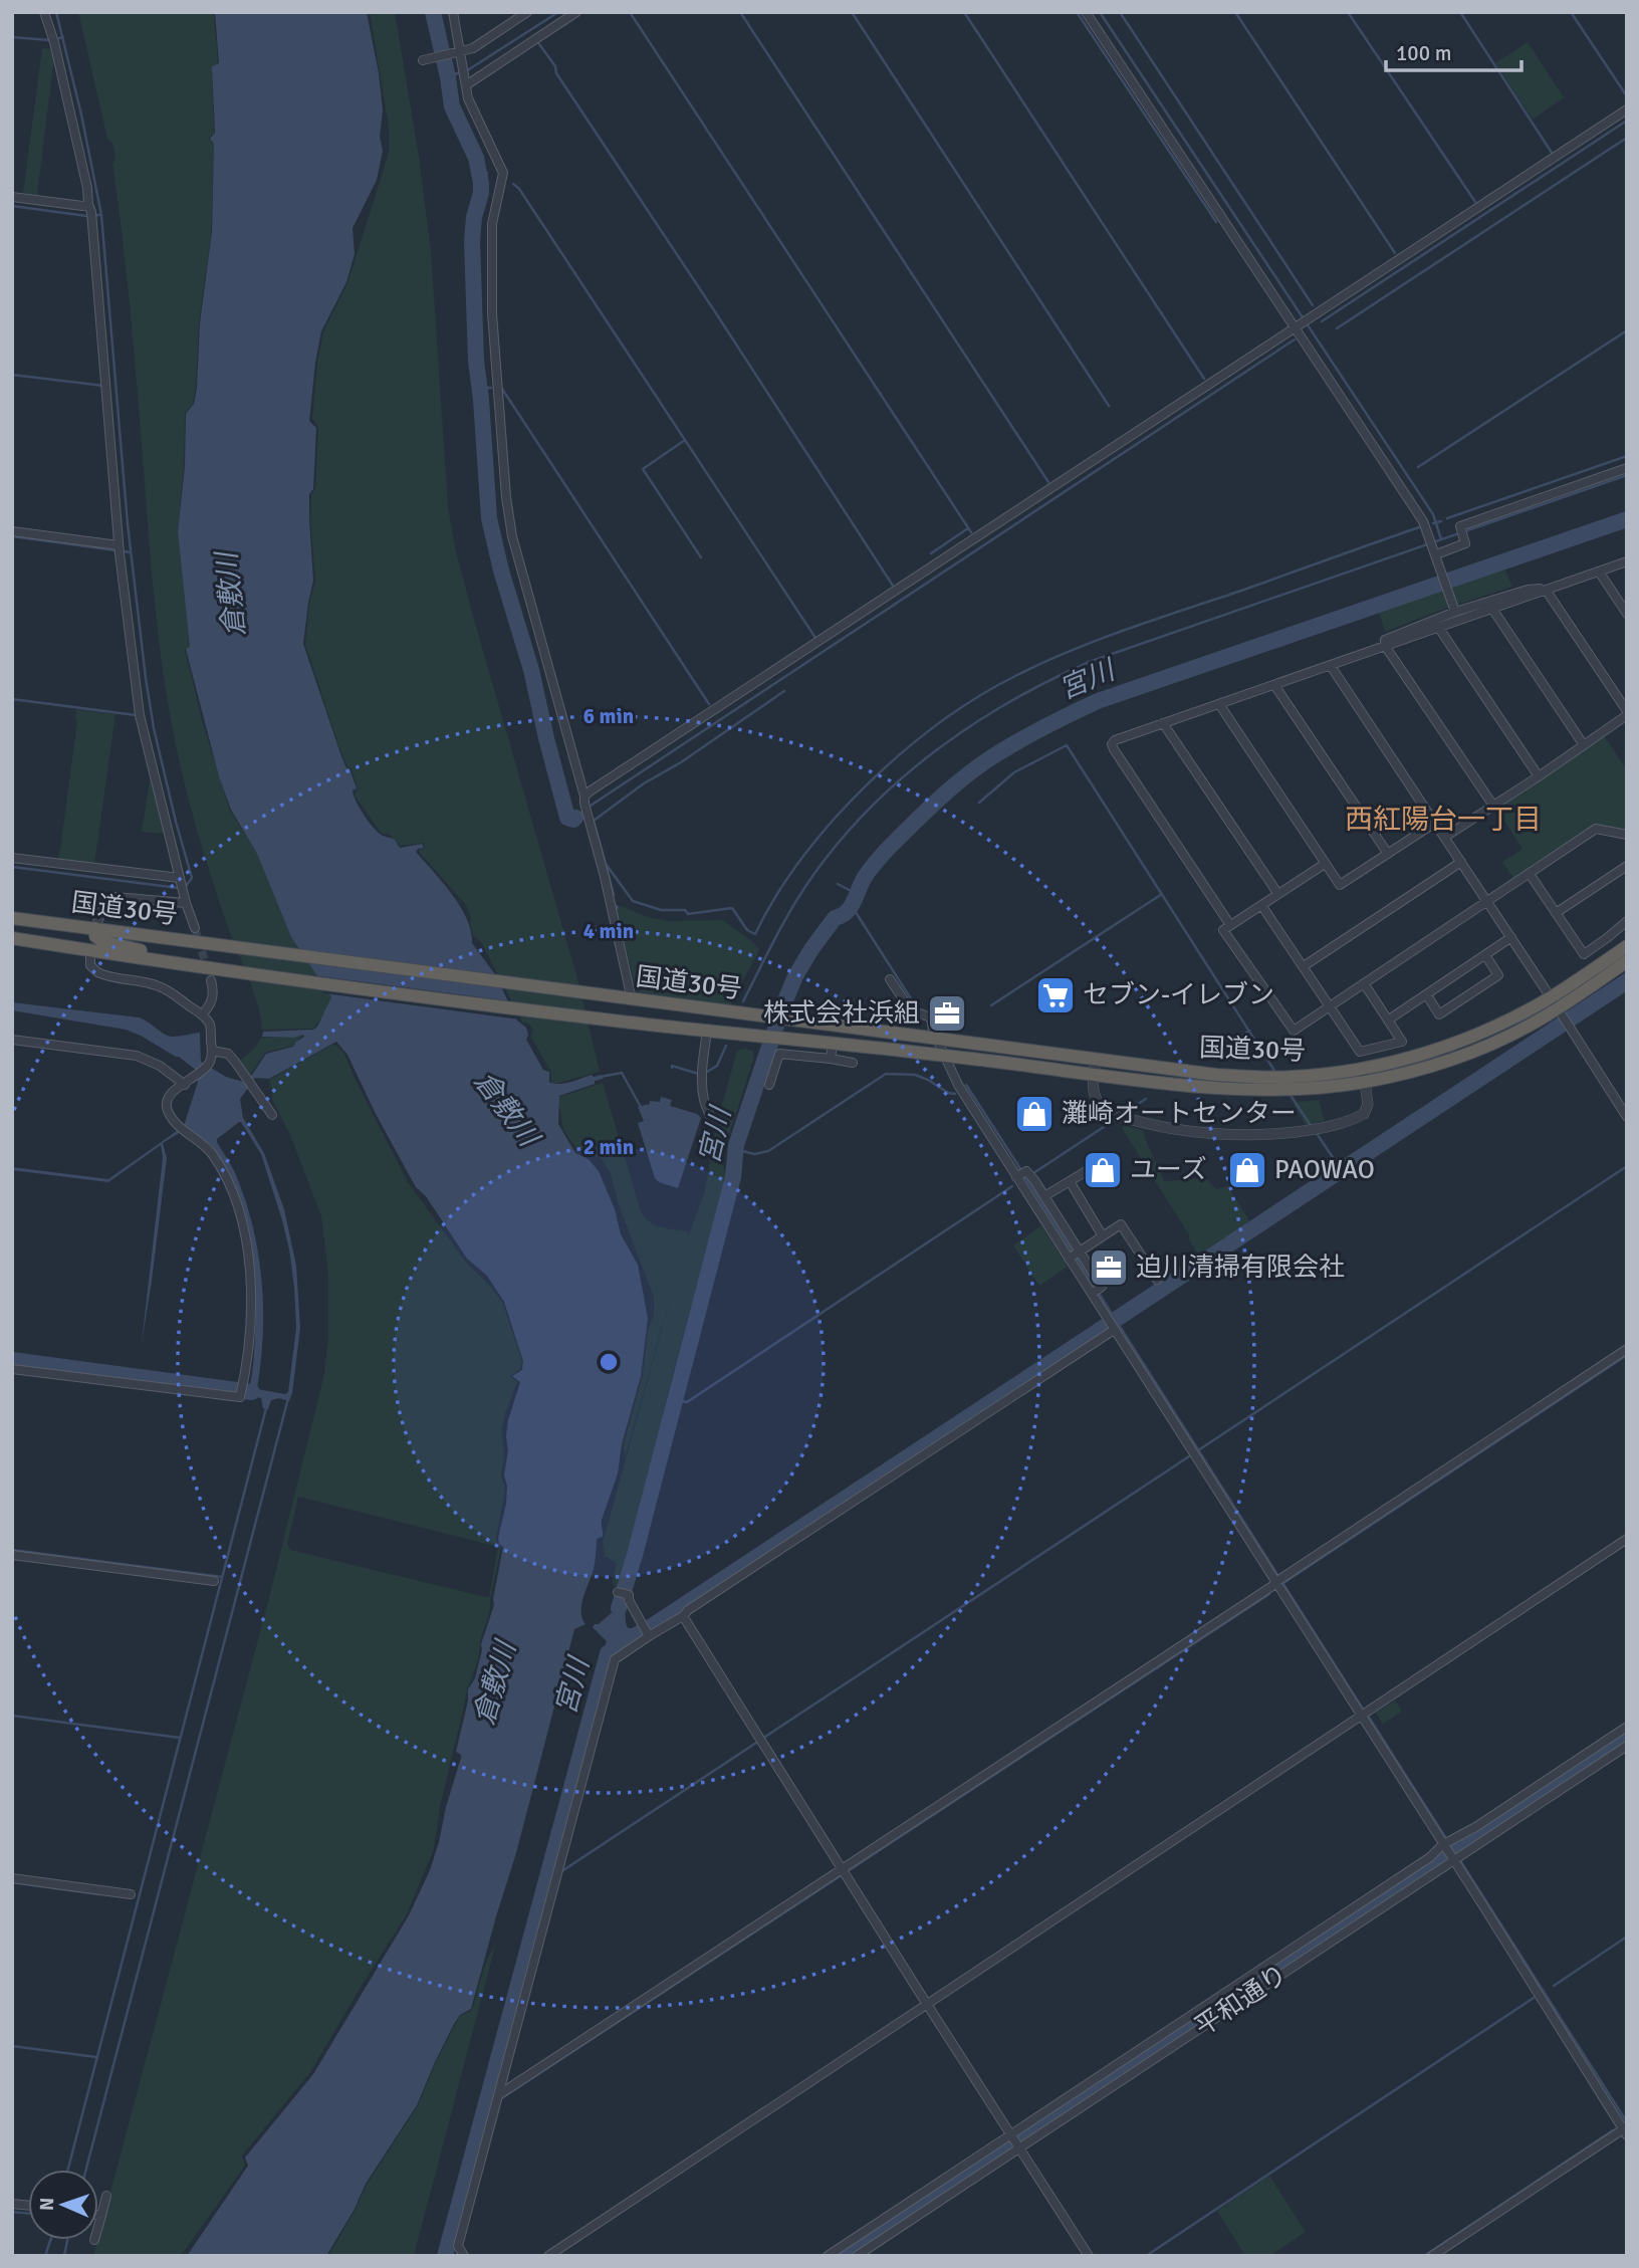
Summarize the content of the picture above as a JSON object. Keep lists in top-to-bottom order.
{
  "streets": {
    "highway": ["国道30号"],
    "street": ["平和通り"]
  },
  "districts": ["西紅陽台一丁目"],
  "water": ["倉敷川", "宮川"],
  "places": {
    "supermarket": ["セブン-イレブン"],
    "office": ["株式会社浜組", "迫川清掃有限会社"],
    "shop": ["灘崎オートセンター", "ユーズ", "PAOWAO"]
  },
  "scale_bar": "100 m",
  "north": "left",
  "rings": ["6 min", "4 min", "2 min"]
}
